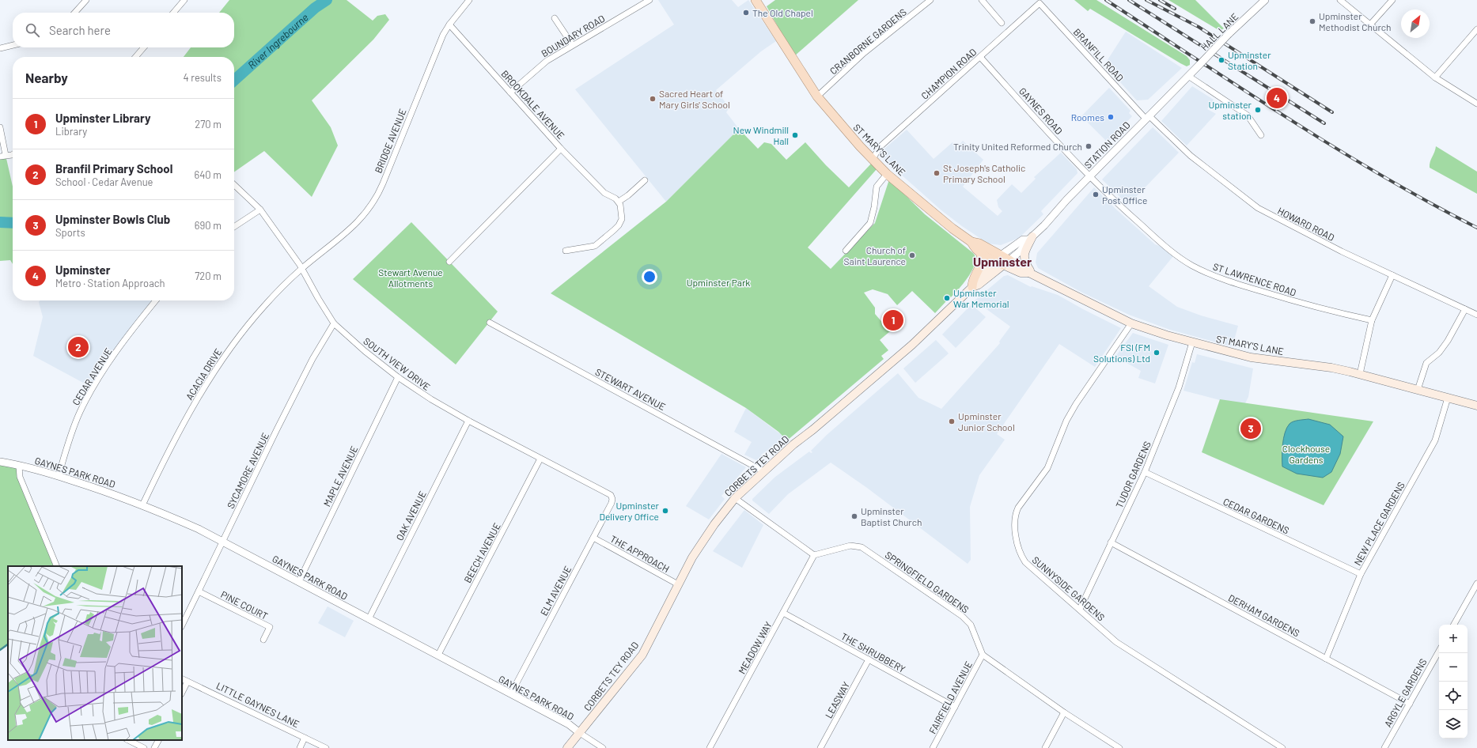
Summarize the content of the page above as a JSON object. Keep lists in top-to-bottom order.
{
  "streets": {
    "main road": ["ST MARY'S LANE", "CORBETS TEY ROAD"],
    "street": [
      "HALL LANE",
      "BOUNDARY ROAD",
      "CRANBORNE GARDENS",
      "BRANFILL ROAD",
      "CHAMPION ROAD",
      "BROOKDALE AVENUE",
      "GAYNES ROAD",
      "BRIDGE AVENUE",
      "STATION ROAD",
      "HOWARD ROAD",
      "ST LAWRENCE ROAD",
      "SOUTH VIEW DRIVE",
      "ACACIA DRIVE",
      "CEDAR AVENUE",
      "STEWART AVENUE",
      "SYCAMORE AVENUE",
      "GAYNES PARK ROAD",
      "TUDOR GARDENS",
      "MAPLE AVENUE",
      "OAK AVENUE",
      "CEDAR GARDENS",
      "NEW PLACE GARDENS",
      "BEECH AVENUE",
      "THE APPROACH",
      "SPRINGFIELD GARDENS",
      "SUNNYSIDE GARDENS",
      "ELM AVENUE",
      "PINE COURT",
      "DERHAM GARDENS",
      "MEADOW WAY",
      "THE SHRUBBERY",
      "ARGYLE GARDENS",
      "FAIRFIELD AVENUE",
      "LEASWAY",
      "LITTLE GAYNES LANE"
    ]
  },
  "crossings": [
    ["HALL LANE", "STATION ROAD"],
    ["BOUNDARY ROAD", "BROOKDALE AVENUE"],
    ["CRANBORNE GARDENS", "ST MARY'S LANE"],
    ["BRANFILL ROAD", "CHAMPION ROAD"],
    ["BRANFILL ROAD", "STATION ROAD"],
    ["BRANFILL ROAD", "HOWARD ROAD"],
    ["CHAMPION ROAD", "GAYNES ROAD"],
    ["CHAMPION ROAD", "ST MARY'S LANE"],
    ["BROOKDALE AVENUE", "BRIDGE AVENUE"],
    ["GAYNES ROAD", "STATION ROAD"],
    ["GAYNES ROAD", "ST LAWRENCE ROAD"],
    ["BRIDGE AVENUE", "SOUTH VIEW DRIVE"],
    ["BRIDGE AVENUE", "ACACIA DRIVE"],
    ["STATION ROAD", "ST MARY'S LANE"],
    ["STATION ROAD", "HOWARD ROAD"],
    ["STATION ROAD", "ST LAWRENCE ROAD"],
    ["STATION ROAD", "CORBETS TEY ROAD"],
    ["ST MARY'S LANE", "CORBETS TEY ROAD"],
    ["ST MARY'S LANE", "TUDOR GARDENS"],
    ["ST MARY'S LANE", "NEW PLACE GARDENS"],
    ["ST MARY'S LANE", "SUNNYSIDE GARDENS"],
    ["SOUTH VIEW DRIVE", "ACACIA DRIVE"],
    ["SOUTH VIEW DRIVE", "SYCAMORE AVENUE"],
    ["SOUTH VIEW DRIVE", "MAPLE AVENUE"],
    ["SOUTH VIEW DRIVE", "OAK AVENUE"],
    ["SOUTH VIEW DRIVE", "BEECH AVENUE"],
    ["SOUTH VIEW DRIVE", "ELM AVENUE"],
    ["ACACIA DRIVE", "GAYNES PARK ROAD"],
    ["CEDAR AVENUE", "GAYNES PARK ROAD"],
    ["STEWART AVENUE", "CORBETS TEY ROAD"],
    ["CORBETS TEY ROAD", "GAYNES PARK ROAD"],
    ["CORBETS TEY ROAD", "THE APPROACH"],
    ["SYCAMORE AVENUE", "GAYNES PARK ROAD"],
    ["SYCAMORE AVENUE", "PINE COURT"],
    ["GAYNES PARK ROAD", "MAPLE AVENUE"],
    ["GAYNES PARK ROAD", "OAK AVENUE"],
    ["GAYNES PARK ROAD", "BEECH AVENUE"],
    ["GAYNES PARK ROAD", "ELM AVENUE"],
    ["TUDOR GARDENS", "CEDAR GARDENS"],
    ["TUDOR GARDENS", "SUNNYSIDE GARDENS"],
    ["TUDOR GARDENS", "DERHAM GARDENS"],
    ["CEDAR GARDENS", "NEW PLACE GARDENS"],
    ["NEW PLACE GARDENS", "DERHAM GARDENS"],
    ["THE APPROACH", "ELM AVENUE"],
    ["SPRINGFIELD GARDENS", "MEADOW WAY"],
    ["SPRINGFIELD GARDENS", "FAIRFIELD AVENUE"],
    ["DERHAM GARDENS", "ARGYLE GARDENS"],
    ["MEADOW WAY", "THE SHRUBBERY"],
    ["THE SHRUBBERY", "FAIRFIELD AVENUE"],
    ["THE SHRUBBERY", "LEASWAY"]
  ],
  "districts": ["Upminster"],
  "water": ["River Ingrebourne"],
  "parks": ["Stewart Avenue Allotments", "Upminster Park", "Clockhouse Gardens"],
  "places": [
    "The Old Chapel",
    "Upminster Methodist Church",
    "Upminster Station",
    "Sacred Heart of Mary Girls' School",
    "Upminster station",
    "Roomes",
    "New Windmill Hall",
    "Trinity United Reformed Church",
    "St Joseph's Catholic Primary School",
    "Upminster Post Office",
    "Church of Saint Laurence",
    "Upminster War Memorial",
    "FSI (FM Solutions) Ltd",
    "Upminster Junior School",
    "Upminster Delivery Office",
    "Upminster Baptist Church"
  ],
  "north": "top right",
  "page": {
    "search": "Search here",
    "heading": ["Nearby", "4 results"],
    "pins": [
      "4",
      "1",
      "2",
      "3"
    ],
    "list": [
      {
        "mark": "1",
        "name": "Upminster Library",
        "note": "Library",
        "value": "270 m"
      },
      {
        "mark": "2",
        "name": "Branfil Primary School",
        "note": "School · Cedar Avenue",
        "value": "640 m"
      },
      {
        "mark": "3",
        "name": "Upminster Bowls Club",
        "note": "Sports",
        "value": "690 m"
      },
      {
        "mark": "4",
        "name": "Upminster",
        "note": "Metro · Station Approach",
        "value": "720 m"
      }
    ],
    "map_buttons": ["+", "−"]
  }
}
